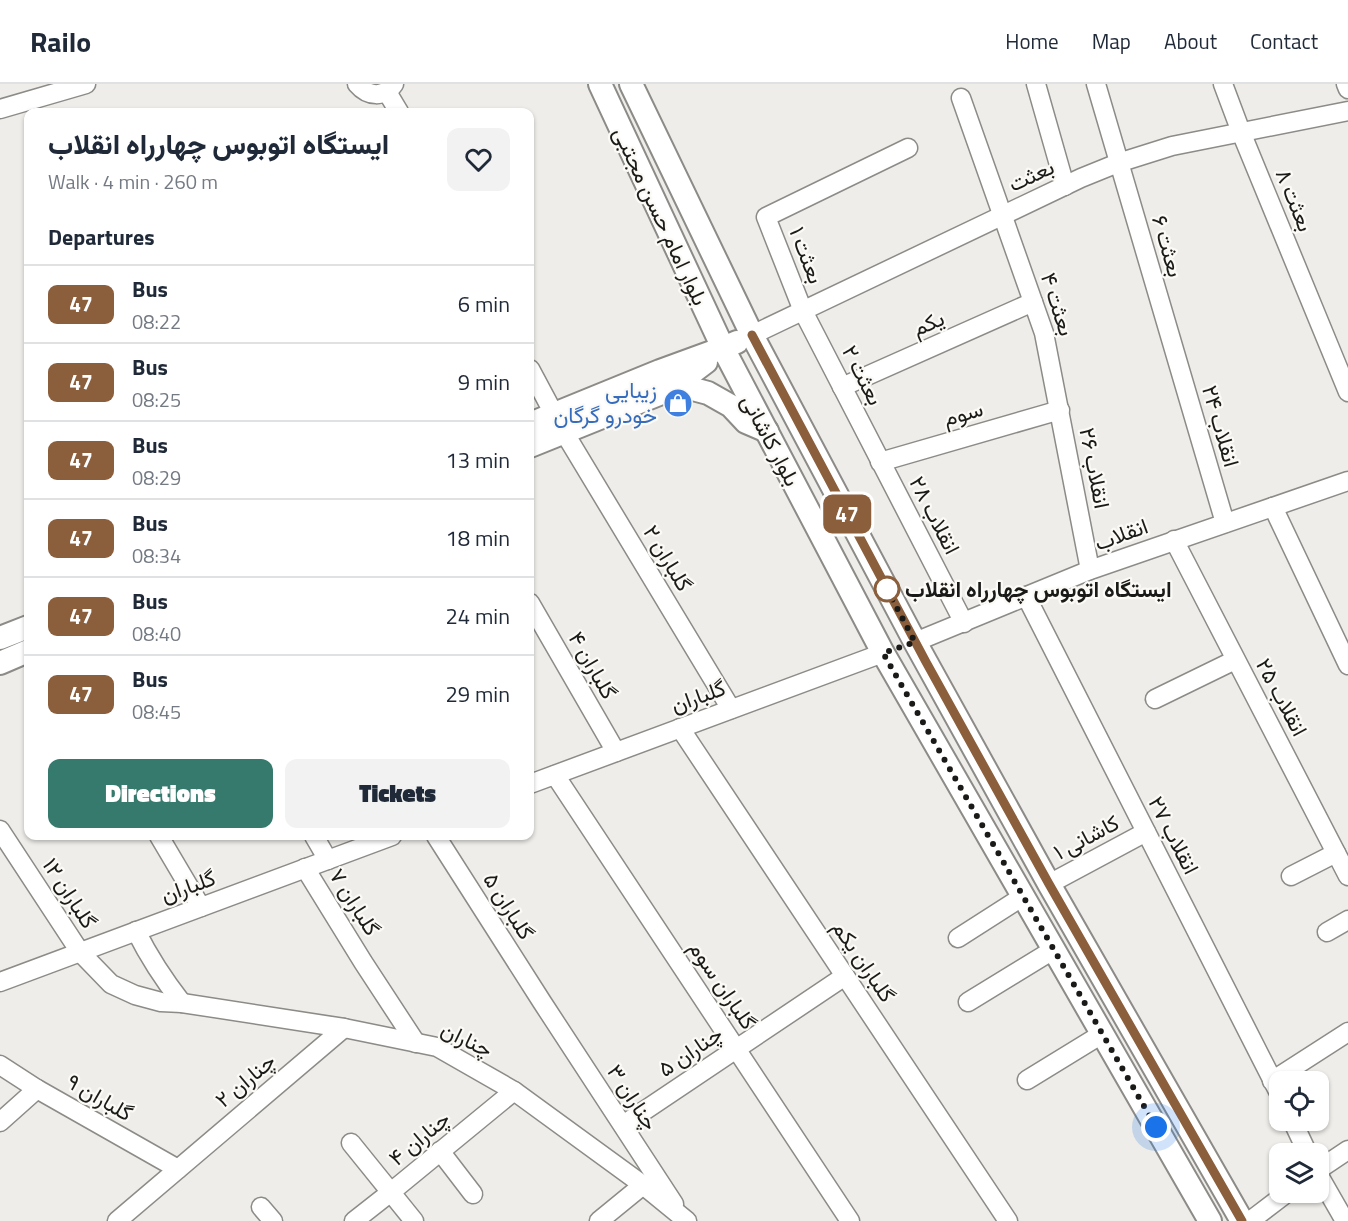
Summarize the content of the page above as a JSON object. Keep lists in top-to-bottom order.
{
  "streets": {
    "main road": ["بلوار امام حسن مجتبی", "بلوار کاشانی"],
    "street": [
      "بعثت",
      "۸ بعثت",
      "۶ بعثت",
      "۱ بعثت",
      "۴ بعثت",
      "یکم",
      "۲ بعثت",
      "سوم",
      "انقلاب ۲۴",
      "انقلاب ۲۶",
      "۲۸ انقلاب",
      "انقلاب",
      "گلباران ۲",
      "گلباران ۴",
      "گلباران",
      "انقلاب ۲۵",
      "انقلاب ۲۷",
      "۱ کاشانی",
      "گلباران ۱۲",
      "۷ گلباران",
      "گلباران ۵",
      "گلباران یکم",
      "گلباران سوم",
      "چناران",
      "۵ چناران",
      "۲ چناران",
      "۹ گلباران",
      "چناران ۳",
      "۴ چناران"
    ]
  },
  "crossings": [
    ["بعثت", "۸ بعثت"],
    ["بعثت", "بلوار امام حسن مجتبی"],
    ["بعثت", "۶ بعثت"],
    ["بعثت", "۱ بعثت"],
    ["بعثت", "۴ بعثت"],
    ["بعثت", "۲ بعثت"],
    ["بعثت", "بلوار کاشانی"],
    ["بلوار امام حسن مجتبی", "بلوار کاشانی"],
    ["۶ بعثت", "انقلاب ۲۴"],
    ["۱ بعثت", "۲ بعثت"],
    ["۴ بعثت", "یکم"],
    ["۴ بعثت", "سوم"],
    ["۴ بعثت", "انقلاب ۲۶"],
    ["یکم", "۲ بعثت"],
    ["۲ بعثت", "سوم"],
    ["۲ بعثت", "۲۸ انقلاب"],
    ["سوم", "انقلاب ۲۶"],
    ["سوم", "۲۸ انقلاب"],
    ["انقلاب ۲۴", "انقلاب"],
    ["بلوار کاشانی", "انقلاب"],
    ["بلوار کاشانی", "گلباران"],
    ["بلوار کاشانی", "۱ کاشانی"],
    ["انقلاب ۲۶", "انقلاب"],
    ["۲۸ انقلاب", "انقلاب"],
    ["انقلاب", "انقلاب ۲۵"],
    ["انقلاب", "انقلاب ۲۷"],
    ["گلباران ۲", "گلباران"],
    ["گلباران ۴", "گلباران"],
    ["گلباران", "گلباران ۱۲"],
    ["گلباران", "۷ گلباران"],
    ["گلباران", "گلباران یکم"],
    ["گلباران", "گلباران سوم"],
    ["انقلاب ۲۷", "۱ کاشانی"],
    ["گلباران ۱۲", "چناران"],
    ["۷ گلباران", "چناران"],
    ["گلباران ۵", "چناران ۳"],
    ["گلباران یکم", "۵ چناران"],
    ["گلباران سوم", "۵ چناران"],
    ["چناران", "۲ چناران"],
    ["چناران", "چناران ۳"],
    ["چناران", "۴ چناران"],
    ["۵ چناران", "چناران ۳"],
    ["۲ چناران", "۹ گلباران"]
  ],
  "places": {
    "shop": ["زیبایی خودرو گرگان"],
    "other": ["ایستگاه اتوبوس چهارراه انقلاب"]
  },
  "lines": ["bus line 47"],
  "page": {
    "header": "Railo",
    "nav": [
      "Home",
      "Map",
      "About",
      "Contact"
    ],
    "on_map": "47",
    "heading": [
      ["ایستگاه اتوبوس چهارراه انقلاب", "Walk · 4 min · 260 m"],
      "Departures"
    ],
    "list": [
      {
        "mark": "47",
        "name": "Bus",
        "note": "08:22",
        "value": "6 min"
      },
      {
        "mark": "47",
        "name": "Bus",
        "note": "08:25",
        "value": "9 min"
      },
      {
        "mark": "47",
        "name": "Bus",
        "note": "08:29",
        "value": "13 min"
      },
      {
        "mark": "47",
        "name": "Bus",
        "note": "08:34",
        "value": "18 min"
      },
      {
        "mark": "47",
        "name": "Bus",
        "note": "08:40",
        "value": "24 min"
      },
      {
        "mark": "47",
        "name": "Bus",
        "note": "08:45",
        "value": "29 min"
      }
    ],
    "buttons": ["Directions", "Tickets"]
  }
}
